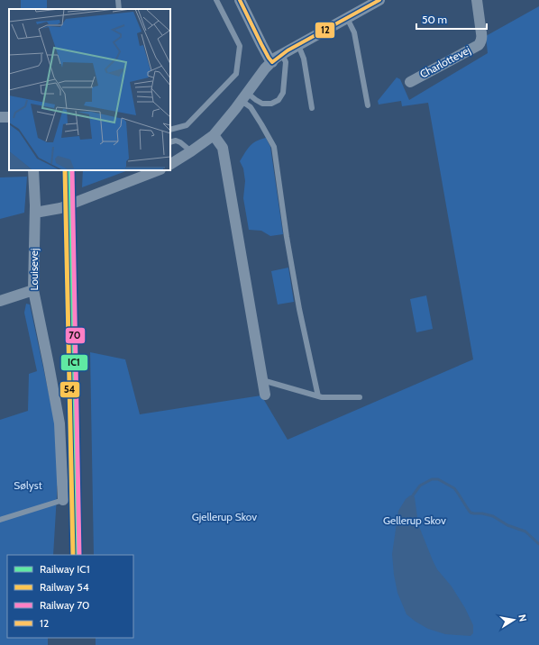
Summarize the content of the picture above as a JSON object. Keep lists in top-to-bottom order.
{
  "streets": {
    "street": ["Charlottevej", "Louisevej"]
  },
  "parks": ["Sølyst", "Gjellerup Skov", "Gellerup Skov"],
  "lines": [
    "transit line 12",
    "rail line IC1",
    "rail line 54",
    "rail line 70"
  ],
  "legend": [
    "Railway IC1",
    "Railway 54",
    "Railway 70",
    "12"
  ],
  "scale_bar": "50 m",
  "north": "right"
}
